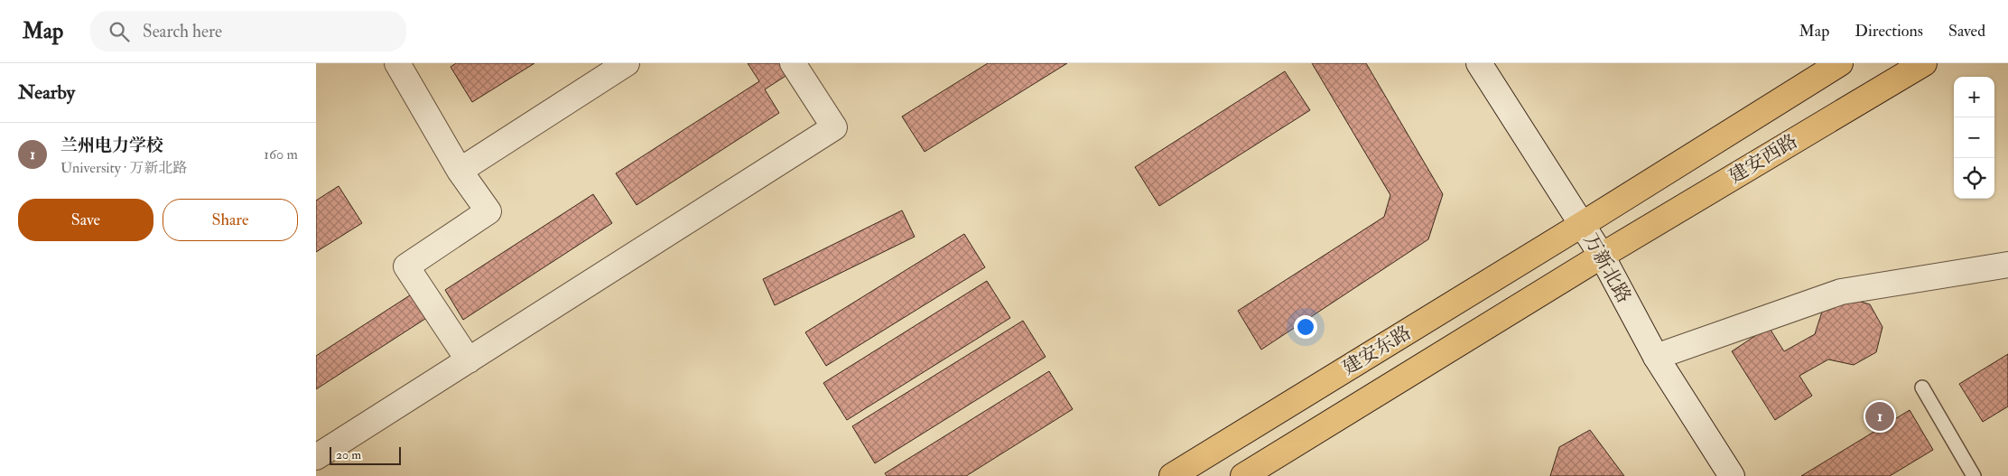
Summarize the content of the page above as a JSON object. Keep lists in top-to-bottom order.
{
  "streets": {
    "main road": ["建安西路", "建安东路"],
    "street": ["万新北路"]
  },
  "crossings": [
    ["建安西路", "万新北路"],
    ["建安西路", "建安东路"],
    ["万新北路", "建安东路"]
  ],
  "scale_bar": "20 m",
  "page": {
    "header": "Map",
    "search": "Search here",
    "nav": ["Map", "Directions", "Saved"],
    "heading": "Nearby",
    "map_buttons": ["+", "−"],
    "list": [
      {
        "mark": "1",
        "name": "兰州电力学校",
        "note": "University · 万新北路",
        "value": "160 m"
      }
    ],
    "buttons": ["Save", "Share"],
    "pins": "1",
    "scale": "20 m"
  }
}
